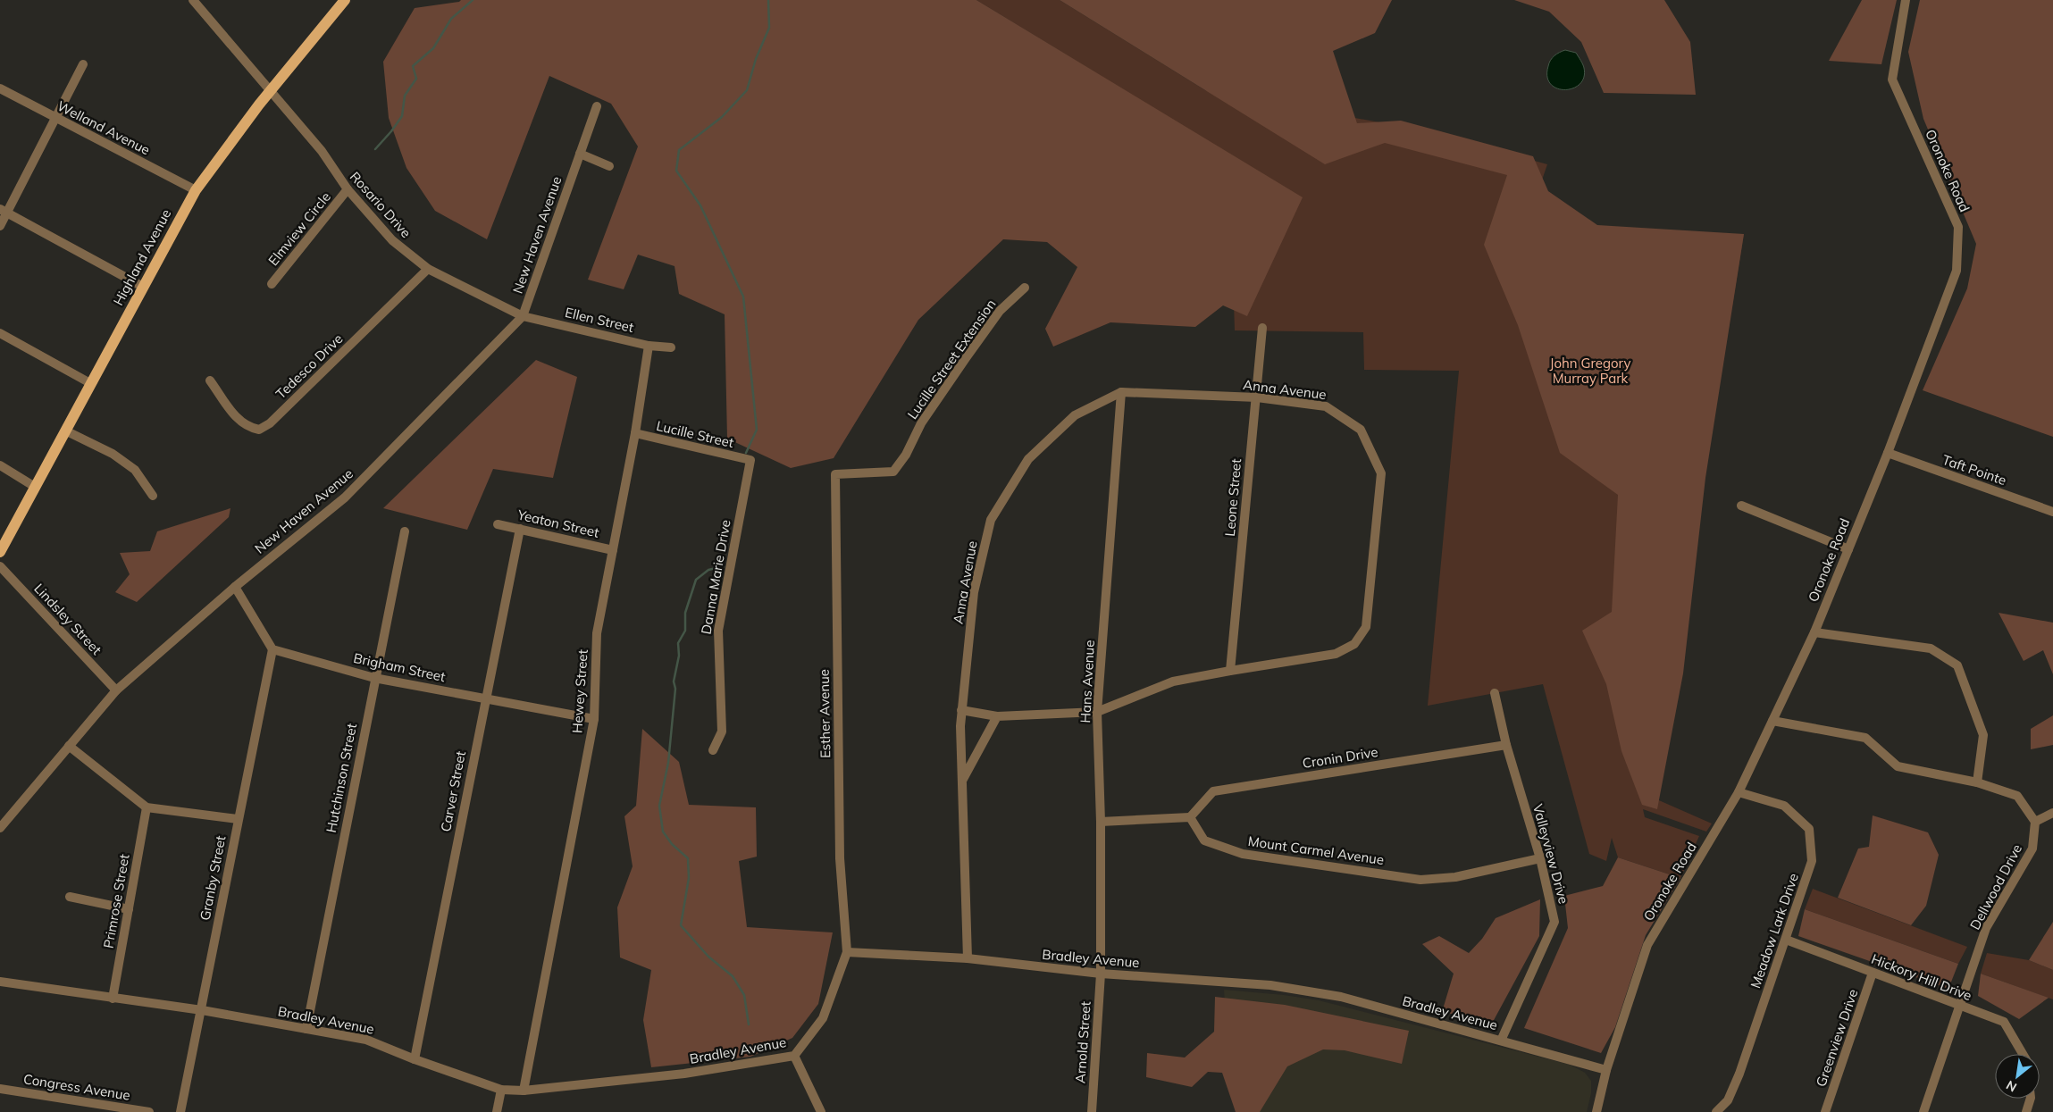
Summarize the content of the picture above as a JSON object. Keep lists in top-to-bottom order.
{
  "streets": {
    "main road": ["Highland Avenue"],
    "street": [
      "Welland Avenue",
      "Oronoke Road",
      "Rosario Drive",
      "Elmview Circle",
      "New Haven Avenue",
      "Ellen Street",
      "Lucille Street Extension",
      "Tedesco Drive",
      "Anna Avenue",
      "Lucille Street",
      "Taft Pointe",
      "Leone Street",
      "Yeaton Street",
      "Danna Marie Drive",
      "Lindsley Street",
      "Brigham Street",
      "Hans Avenue",
      "Hewey Street",
      "Esther Avenue",
      "Cronin Drive",
      "Hutchinson Street",
      "Carver Street",
      "Mount Carmel Avenue",
      "Valleyview Drive",
      "Granby Street",
      "Dellwood Drive",
      "Primrose Street",
      "Meadow Lark Drive",
      "Bradley Avenue",
      "Hickory Hill Drive",
      "Greenview Drive",
      "Arnold Street",
      "Congress Avenue"
    ]
  },
  "crossings": [
    ["Welland Avenue", "Highland Avenue"],
    ["Oronoke Road", "Taft Pointe"],
    ["Oronoke Road", "Meadow Lark Drive"],
    ["Oronoke Road", "Bradley Avenue"],
    ["Rosario Drive", "Elmview Circle"],
    ["Rosario Drive", "New Haven Avenue"],
    ["Rosario Drive", "Highland Avenue"],
    ["Rosario Drive", "Ellen Street"],
    ["Rosario Drive", "Tedesco Drive"],
    ["New Haven Avenue", "Ellen Street"],
    ["New Haven Avenue", "Lindsley Street"],
    ["Ellen Street", "Hewey Street"],
    ["Lucille Street Extension", "Esther Avenue"],
    ["Anna Avenue", "Leone Street"],
    ["Anna Avenue", "Hans Avenue"],
    ["Anna Avenue", "Bradley Avenue"],
    ["Lucille Street", "Danna Marie Drive"],
    ["Lucille Street", "Hewey Street"],
    ["Yeaton Street", "Hewey Street"],
    ["Yeaton Street", "Carver Street"],
    ["Brigham Street", "Hewey Street"],
    ["Brigham Street", "Hutchinson Street"],
    ["Brigham Street", "Carver Street"],
    ["Brigham Street", "Granby Street"],
    ["Hans Avenue", "Bradley Avenue"],
    ["Hans Avenue", "Arnold Street"],
    ["Hewey Street", "Bradley Avenue"],
    ["Esther Avenue", "Bradley Avenue"],
    ["Cronin Drive", "Mount Carmel Avenue"],
    ["Cronin Drive", "Valleyview Drive"],
    ["Hutchinson Street", "Bradley Avenue"],
    ["Carver Street", "Bradley Avenue"],
    ["Mount Carmel Avenue", "Valleyview Drive"],
    ["Valleyview Drive", "Bradley Avenue"],
    ["Granby Street", "Bradley Avenue"],
    ["Dellwood Drive", "Hickory Hill Drive"],
    ["Primrose Street", "Bradley Avenue"],
    ["Meadow Lark Drive", "Hickory Hill Drive"],
    ["Bradley Avenue", "Arnold Street"],
    ["Hickory Hill Drive", "Greenview Drive"]
  ],
  "parks": ["John Gregory Murray Park"],
  "north": "bottom left"
}
